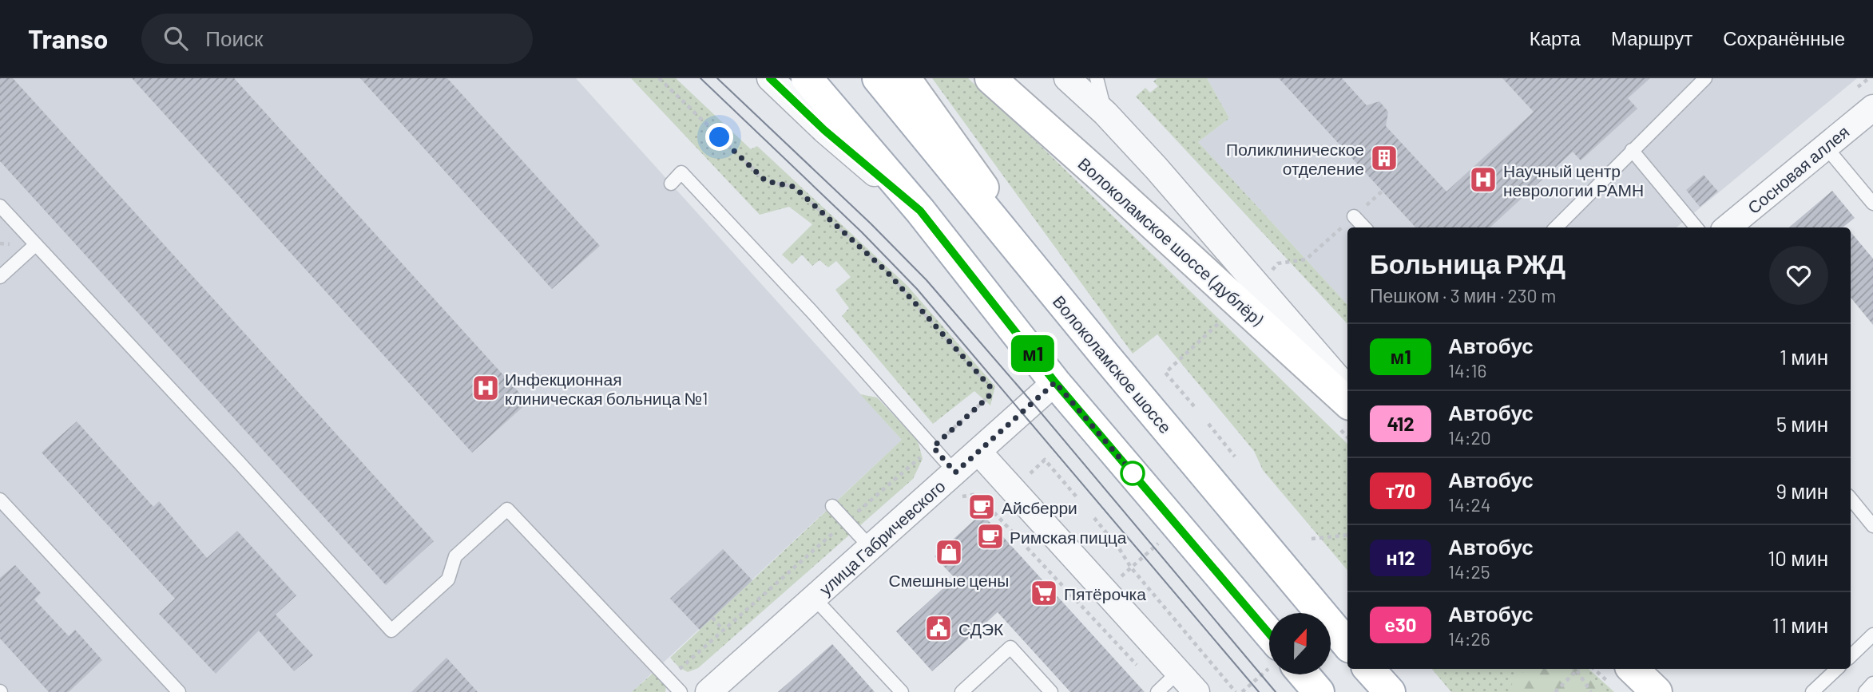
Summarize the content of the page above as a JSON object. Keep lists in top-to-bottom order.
{
  "streets": {
    "main road": ["Волоколамское шоссе (дублёр)", "Волоколамское шоссе"],
    "street": ["Сосновая аллея", "улица Габричевского"]
  },
  "places": {
    "building": ["Поликлиническое отделение"],
    "hospital": ["Научный центр неврологии РАМН", "Инфекционная клиническая больница №1"],
    "cafe": ["Айсберри", "Римская пицца"],
    "shop": ["Смешные цены"],
    "supermarket": ["Пятёрочка"],
    "public building": ["СДЭК"]
  },
  "lines": ["bus line м1"],
  "north": "top",
  "page": {
    "header": "Transo",
    "search": "Поиск",
    "nav": ["Карта", "Маршрут", "Сохранённые"],
    "on_map": "м1",
    "heading": ["Больница РЖД", "Пешком · 3 мин · 230 m"],
    "list": [
      {
        "mark": "м1",
        "name": "Автобус",
        "note": "14:16",
        "value": "1 мин"
      },
      {
        "mark": "412",
        "name": "Автобус",
        "note": "14:20",
        "value": "5 мин"
      },
      {
        "mark": "т70",
        "name": "Автобус",
        "note": "14:24",
        "value": "9 мин"
      },
      {
        "mark": "н12",
        "name": "Автобус",
        "note": "14:25",
        "value": "10 мин"
      },
      {
        "mark": "е30",
        "name": "Автобус",
        "note": "14:26",
        "value": "11 мин"
      }
    ]
  }
}
